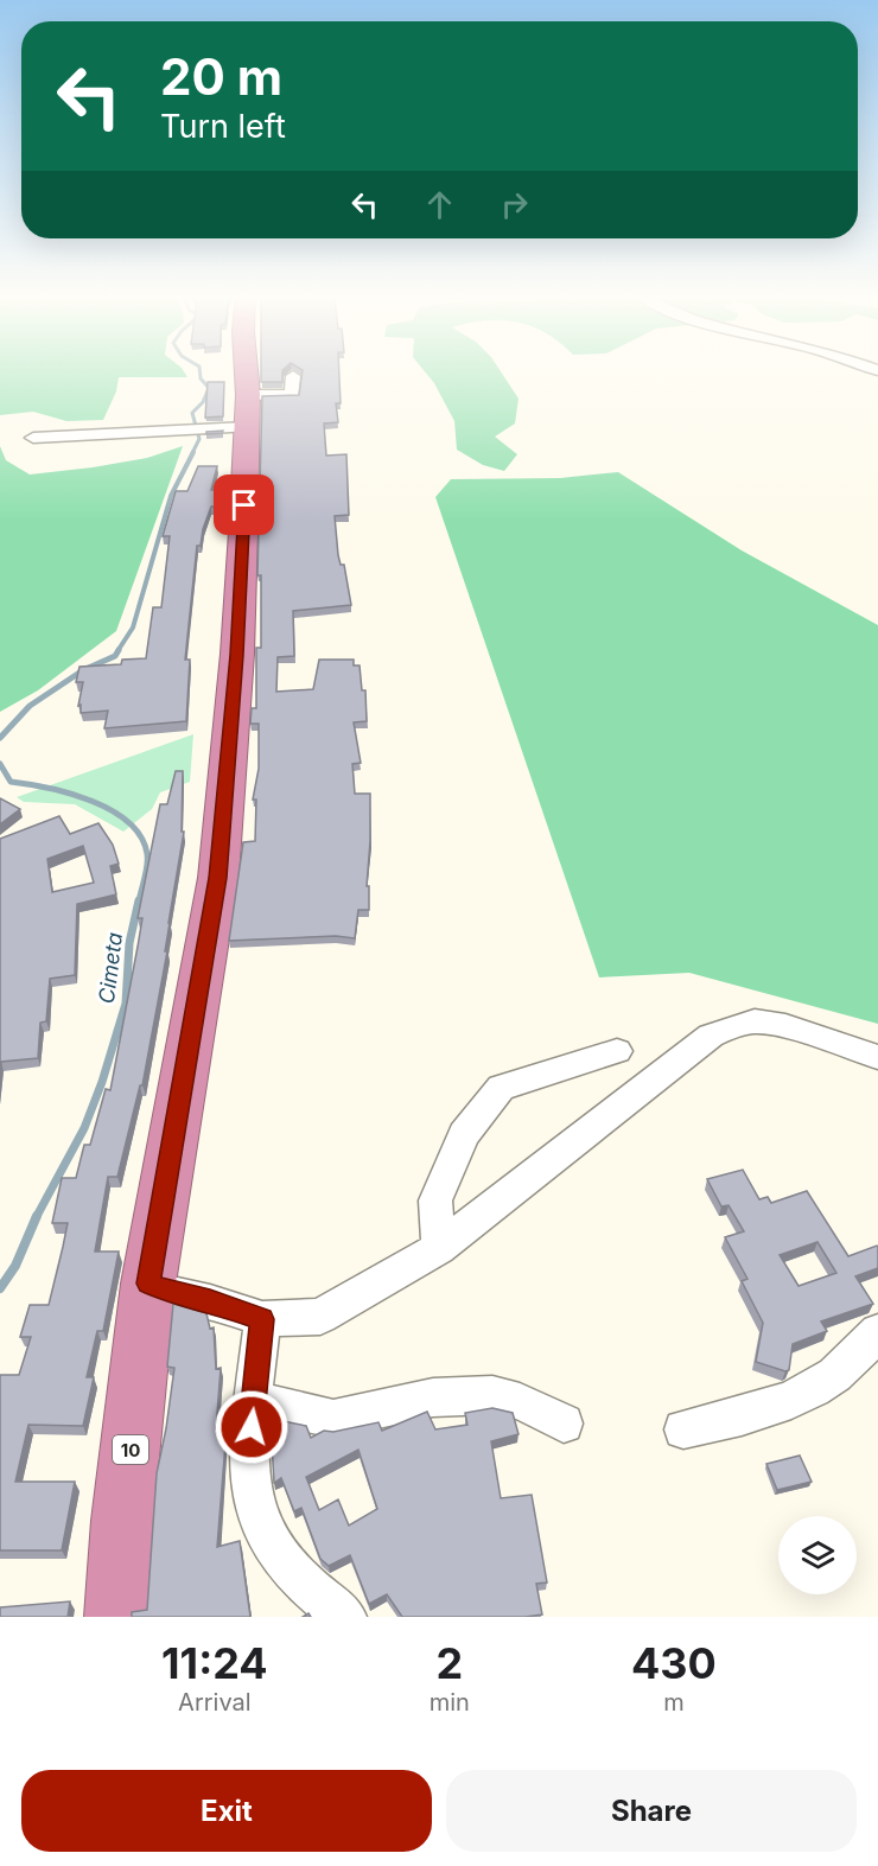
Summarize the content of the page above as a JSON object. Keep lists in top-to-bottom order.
{
  "streets": {
    "highway": ["10"]
  },
  "water": ["Cimeta"],
  "page": {
    "turn": ["20 m", "Turn left"],
    "eta": [
      "11:24",
      "Arrival",
      "2",
      "min",
      "430",
      "m"
    ],
    "buttons": ["Exit", "Share"]
  }
}
